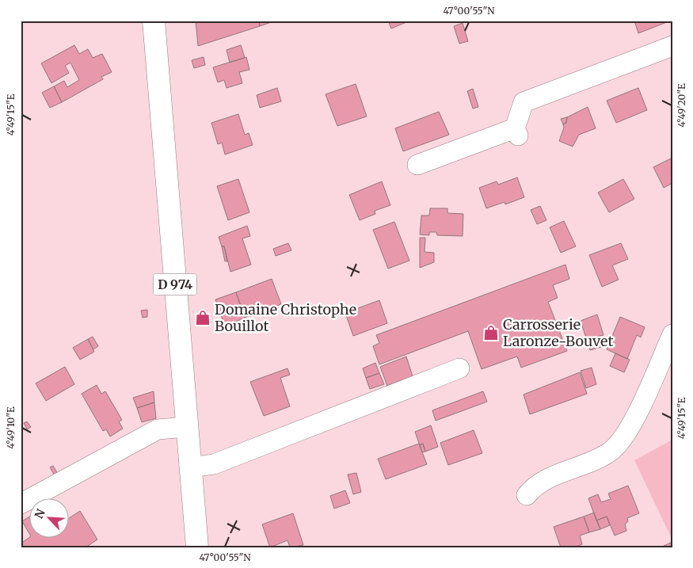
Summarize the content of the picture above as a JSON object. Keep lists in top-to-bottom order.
{
  "streets": {
    "main road": ["D 974"]
  },
  "places": {
    "shop": ["Domaine Christophe Bouillot", "Carrosserie Laronze-Bouvet"]
  },
  "north": "top left",
  "coordinates": [
    "47°00'55\"N",
    "4°49'20\"E",
    "4°49'15\"E",
    "4°49'10\"E"
  ]
}
